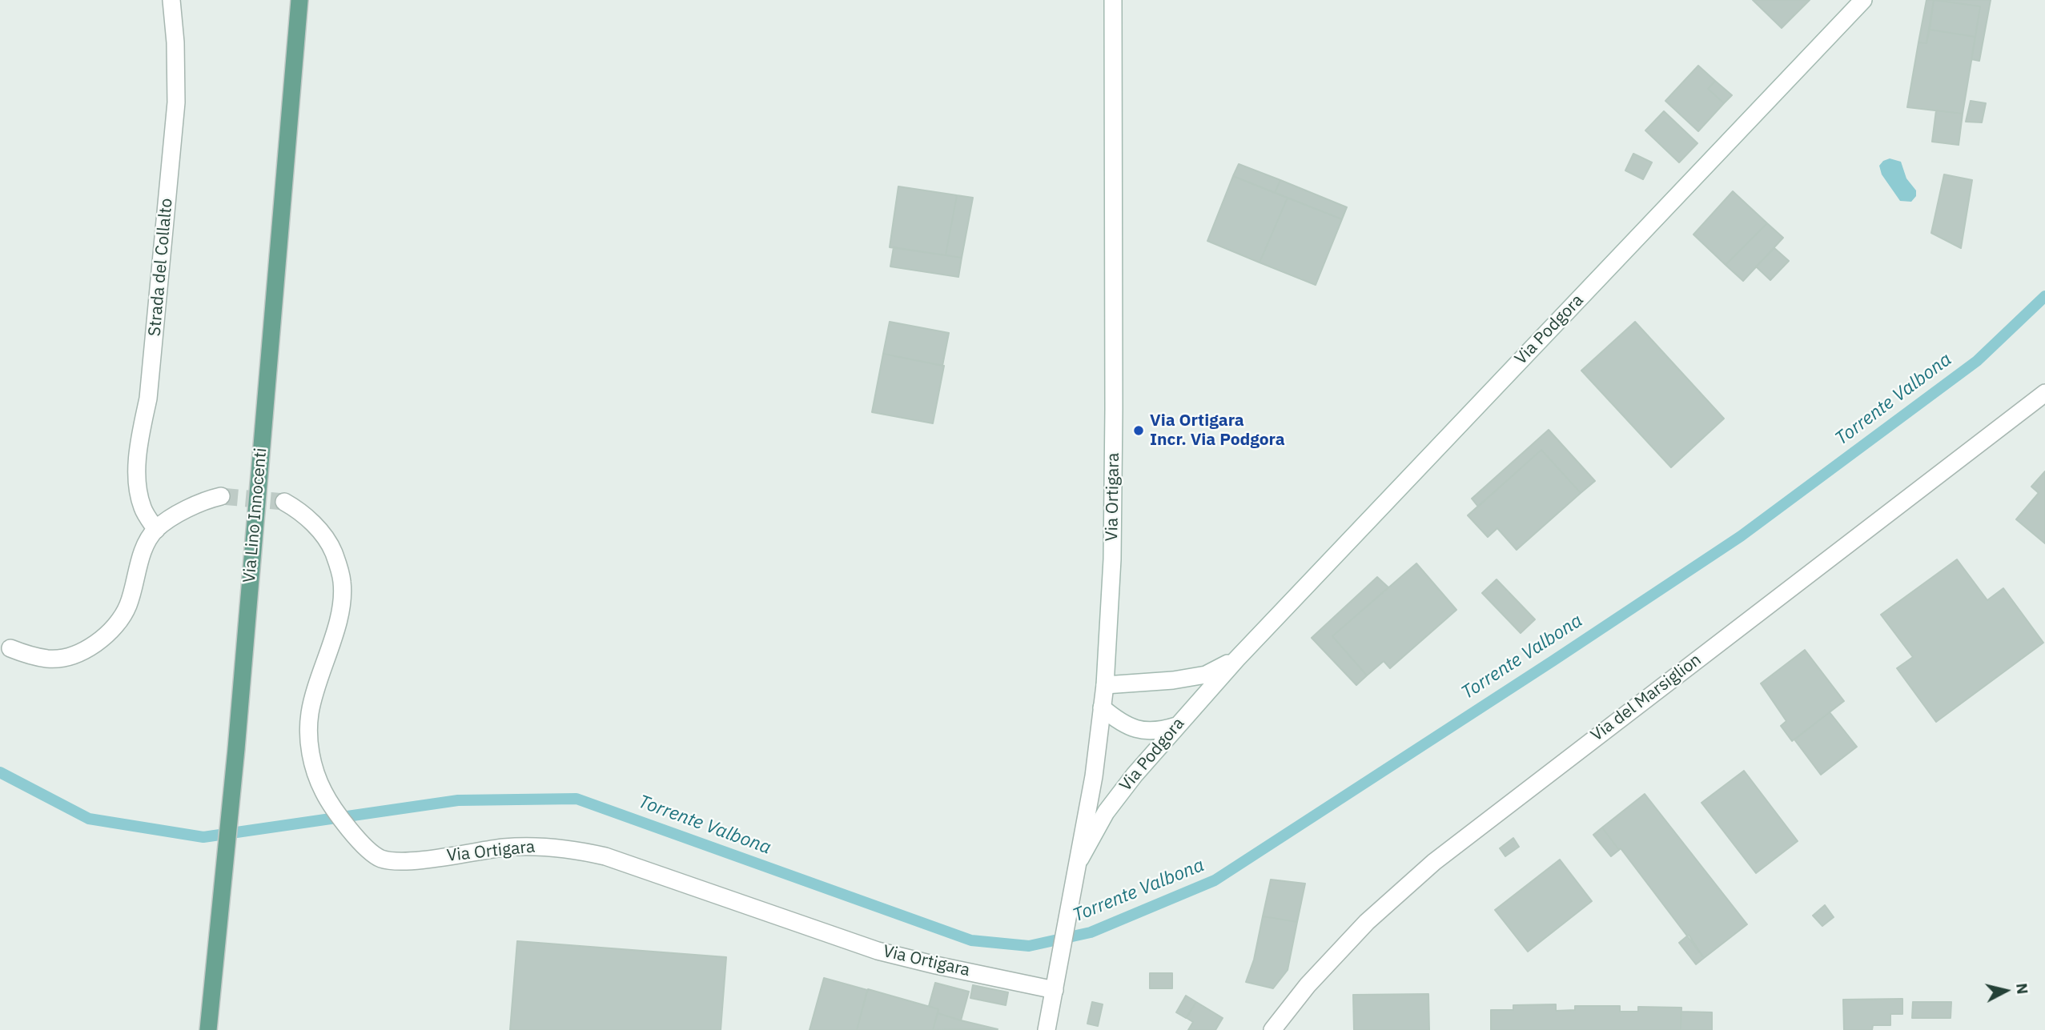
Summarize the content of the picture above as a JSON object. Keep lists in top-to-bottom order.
{
  "streets": {
    "main road": ["Via Lino Innocenti"],
    "street": [
      "Strada del Collalto",
      "Via Podgora",
      "Via Ortigara",
      "Via del Marsiglion"
    ]
  },
  "crossings": [
    ["Via Podgora", "Via Ortigara"]
  ],
  "water": ["Torrente Valbona"],
  "places": ["Via Ortigara Incr. Via Podgora"],
  "north": "right"
}
